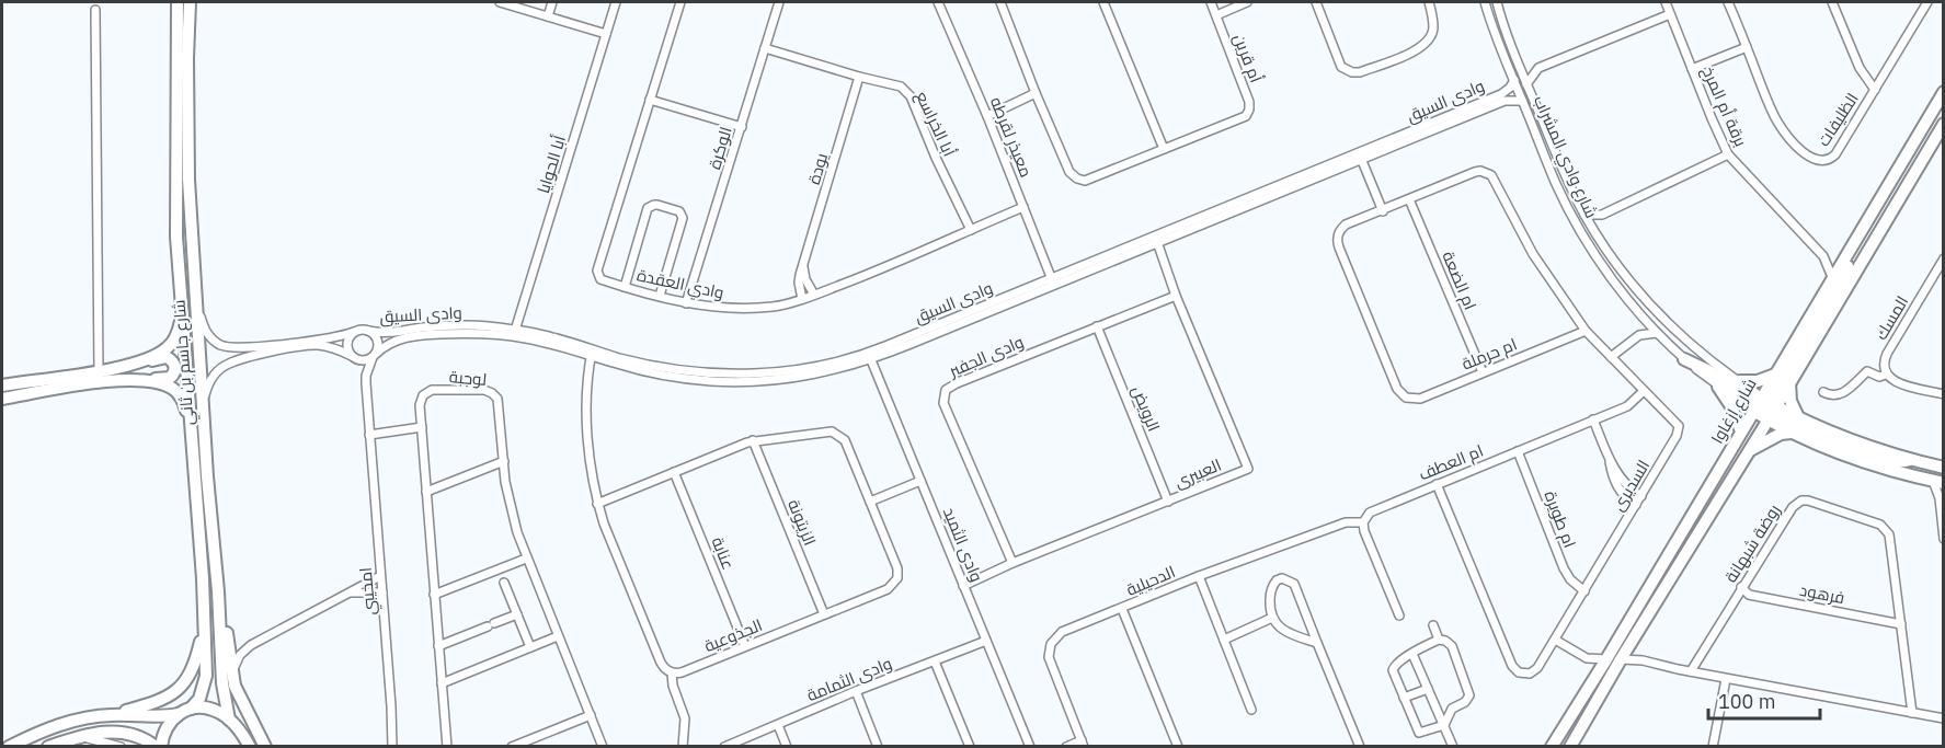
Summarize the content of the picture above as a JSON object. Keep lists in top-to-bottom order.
{
  "streets": {
    "main road": ["شارع وادي المشراب", "شارع جاسم بن ثاني", "شارع إزغاوا"],
    "street": [
      "أم قرين",
      "وادى السيق",
      "برقة أم المرخ",
      "الظليفات",
      "أبا الخراسع",
      "معيذر لقرطه",
      "الوكرة",
      "أبا الحوايا",
      "يودة",
      "ام الضعة",
      "وادي العقدة",
      "المسك",
      "ام حرملة",
      "وادى الجفير",
      "لوجبة",
      "الرويض",
      "ام العطف",
      "العبيرى",
      "السديرى",
      "ام طويرة",
      "الزيتونة",
      "روضة شبهانة",
      "وادى الثميد",
      "عنابة",
      "الدحيلية",
      "امخيبي",
      "فرهود",
      "الجذوعية",
      "وادى الثمامة"
    ]
  },
  "crossings": [
    ["وادى السيق", "معيذر لقرطه"],
    ["وادى السيق", "شارع وادي المشراب"],
    ["وادى السيق", "أبا الحوايا"],
    ["وادى السيق", "العبيرى"],
    ["وادى السيق", "وادى الثميد"],
    ["وادى السيق", "امخيبي"],
    ["برقة أم المرخ", "شارع إزغاوا"],
    ["أبا الخراسع", "الوكرة"],
    ["أبا الخراسع", "يودة"],
    ["أبا الخراسع", "وادي العقدة"],
    ["معيذر لقرطه", "وادي العقدة"],
    ["الوكرة", "وادي العقدة"],
    ["شارع وادي المشراب", "شارع إزغاوا"],
    ["يودة", "وادي العقدة"],
    ["ام الضعة", "ام حرملة"],
    ["ام الضعة", "السديرى"],
    ["ام حرملة", "السديرى"],
    ["وادى الجفير", "الرويض"],
    ["وادى الجفير", "العبيرى"],
    ["الرويض", "العبيرى"],
    ["ام العطف", "السديرى"],
    ["ام العطف", "ام طويرة"],
    ["ام العطف", "الدحيلية"],
    ["العبيرى", "وادى الثميد"],
    ["السديرى", "ام طويرة"],
    ["الزيتونة", "الجذوعية"],
    ["روضة شبهانة", "فرهود"],
    ["وادى الثميد", "وادى الثمامة"],
    ["عنابة", "الجذوعية"]
  ],
  "scale_bar": "100 m"
}
